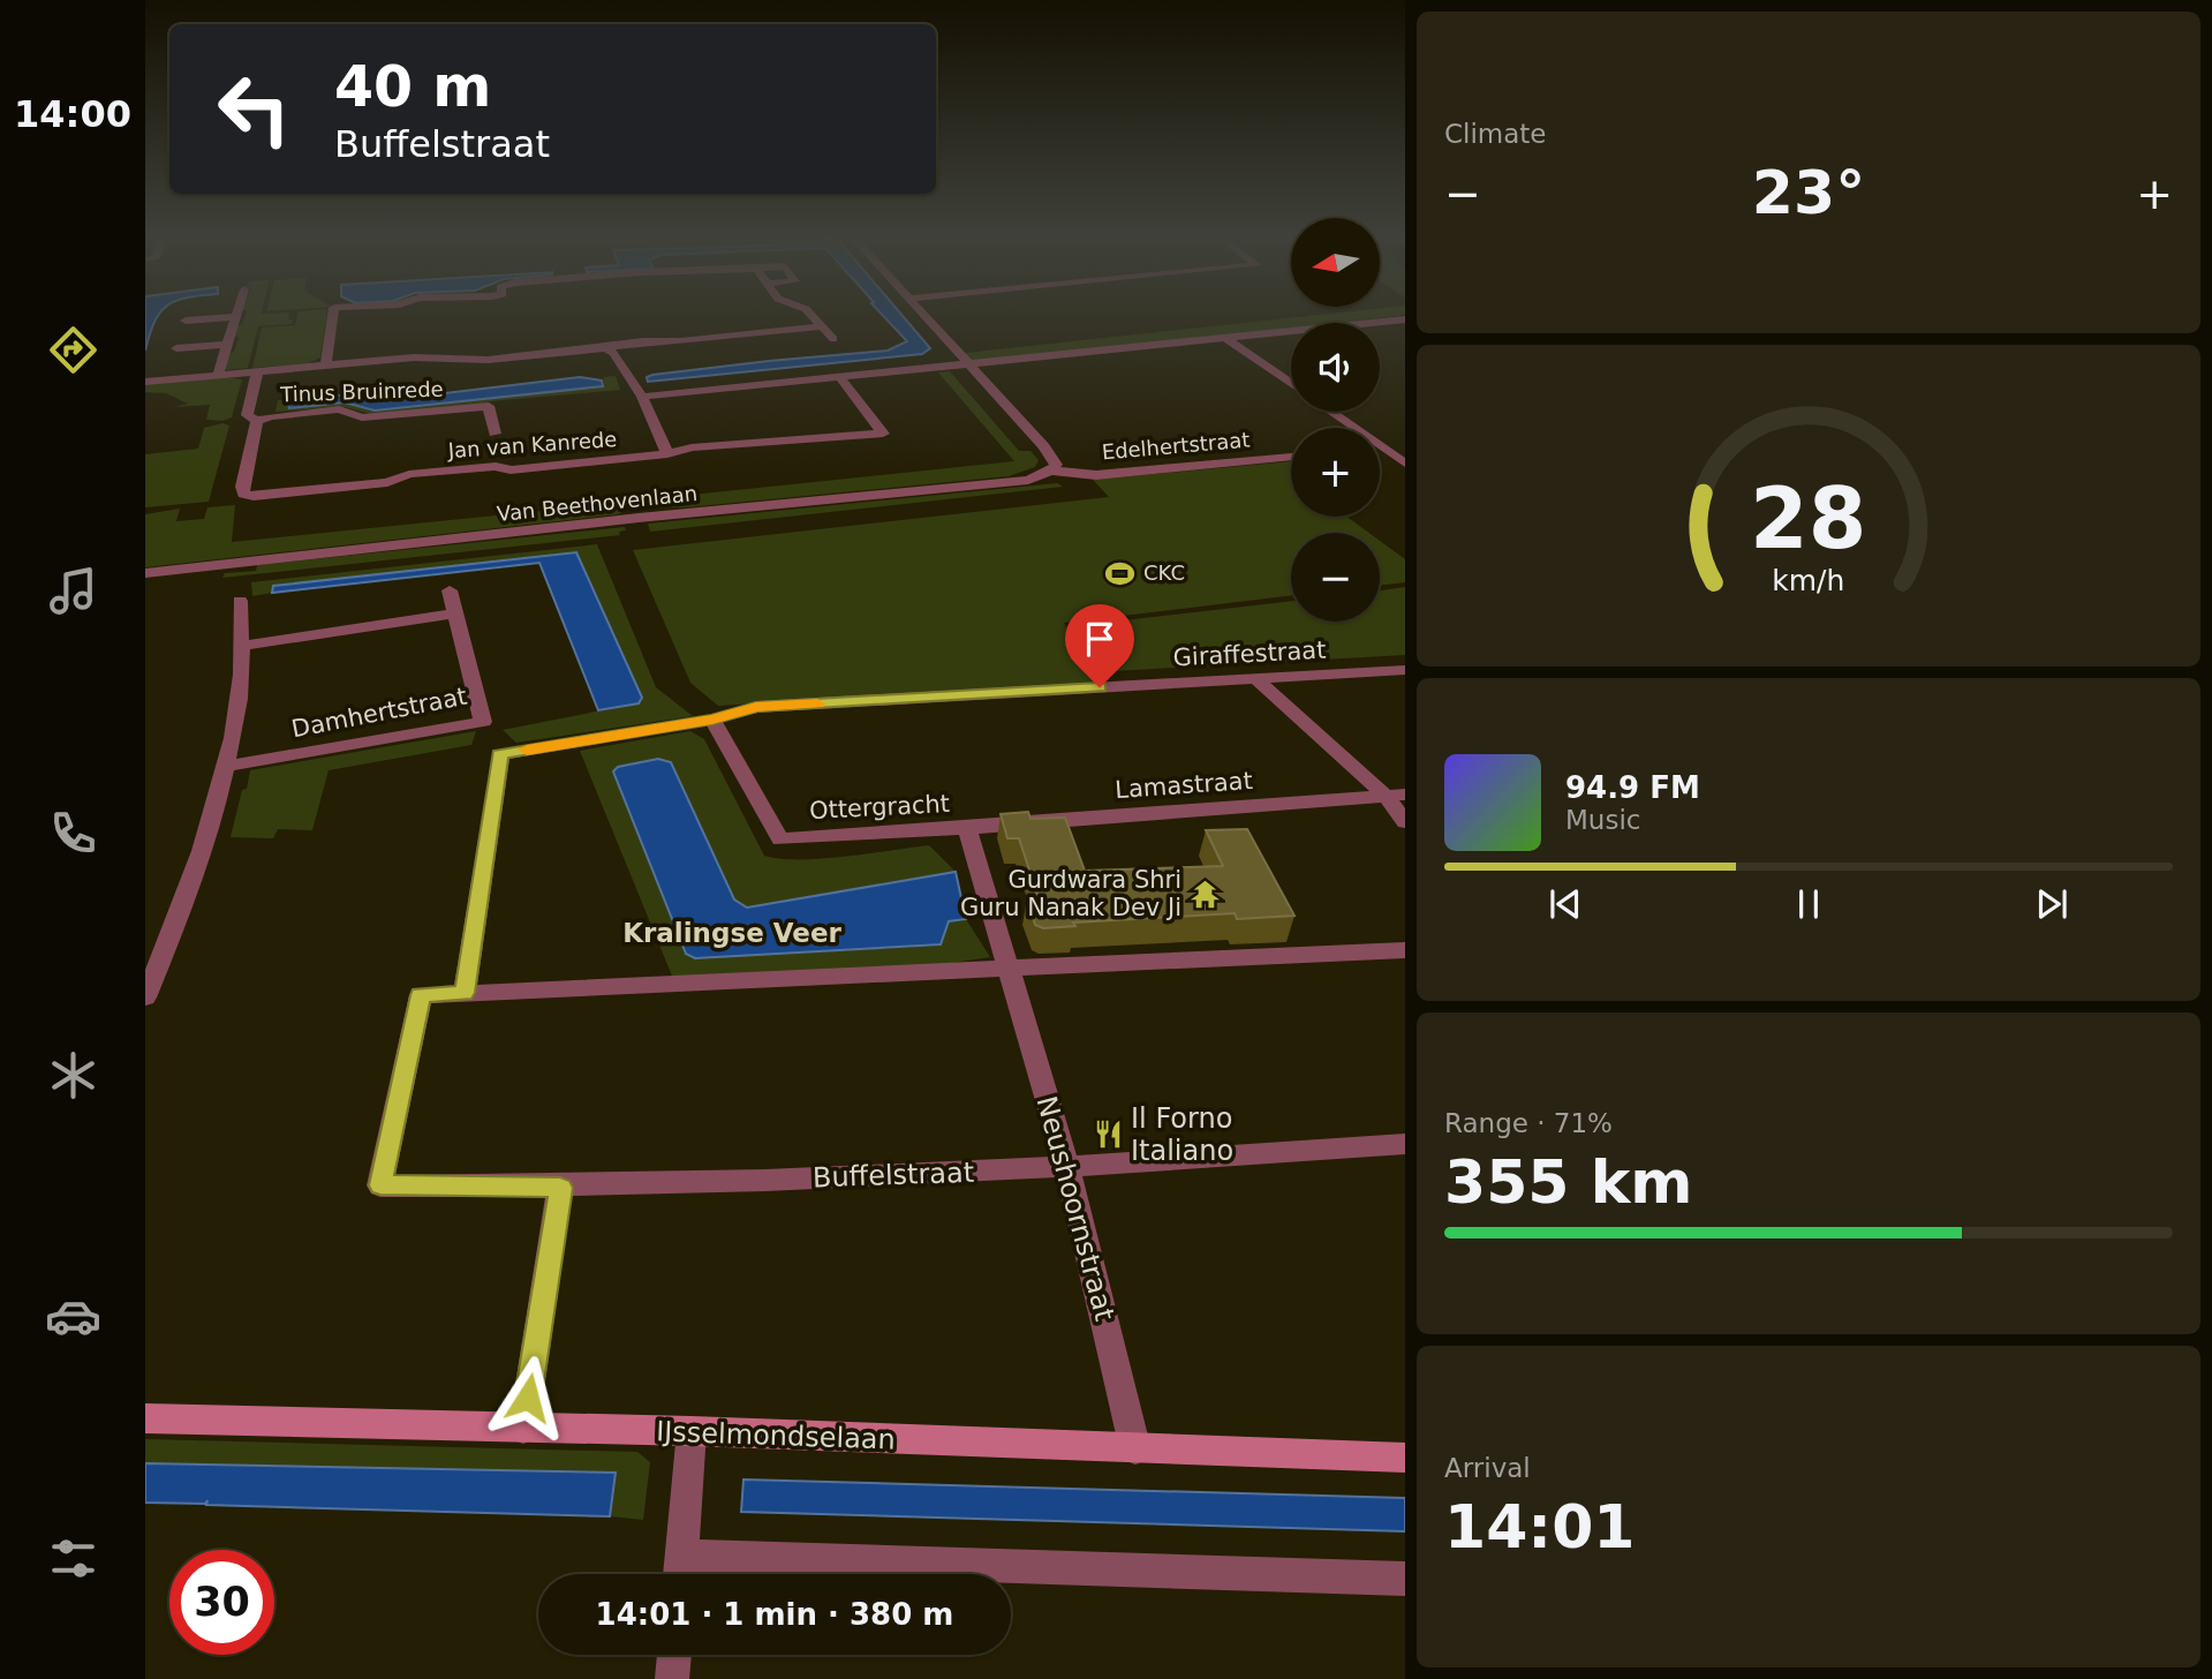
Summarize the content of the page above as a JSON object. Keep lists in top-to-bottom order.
{
  "streets": {
    "street": [
      "Tinus Bruinrede",
      "Jan van Kanrede",
      "Edelhertstraat",
      "Van Beethovenlaan",
      "Giraffestraat",
      "Damhertstraat",
      "Lamastraat",
      "Ottergracht",
      "Buffelstraat",
      "Neushoornstraat",
      "IJsselmondselaan"
    ]
  },
  "crossings": [
    ["Tinus Bruinrede", "Jan van Kanrede"],
    ["Edelhertstraat", "Van Beethovenlaan"],
    ["Giraffestraat", "Ottergracht"],
    ["Giraffestraat", "Buffelstraat"],
    ["Lamastraat", "Ottergracht"],
    ["Ottergracht", "Neushoornstraat"],
    ["Buffelstraat", "Neushoornstraat"],
    ["Neushoornstraat", "IJsselmondselaan"]
  ],
  "districts": ["Kralingse Veer"],
  "places": {
    "sports": ["CKC"],
    "temple": ["Gurdwara Shri Guru Nanak Dev Ji"],
    "restaurant": ["Il Forno Italiano"]
  },
  "north": "left",
  "page": {
    "tabs": "14:00",
    "tile": [
      "Climate",
      ["Range · 71%", "355 km"],
      ["Arrival", "14:01"]
    ],
    "turn": ["40 m", "Buffelstraat"],
    "heat": ["−", "23°", "+"],
    "map_buttons": ["+", "−"],
    "song": ["94.9 FM", "Music"],
    "limit": "30",
    "trip": "14:01 · 1 min · 380 m",
    "gauge": ["28", "km/h"]
  }
}
